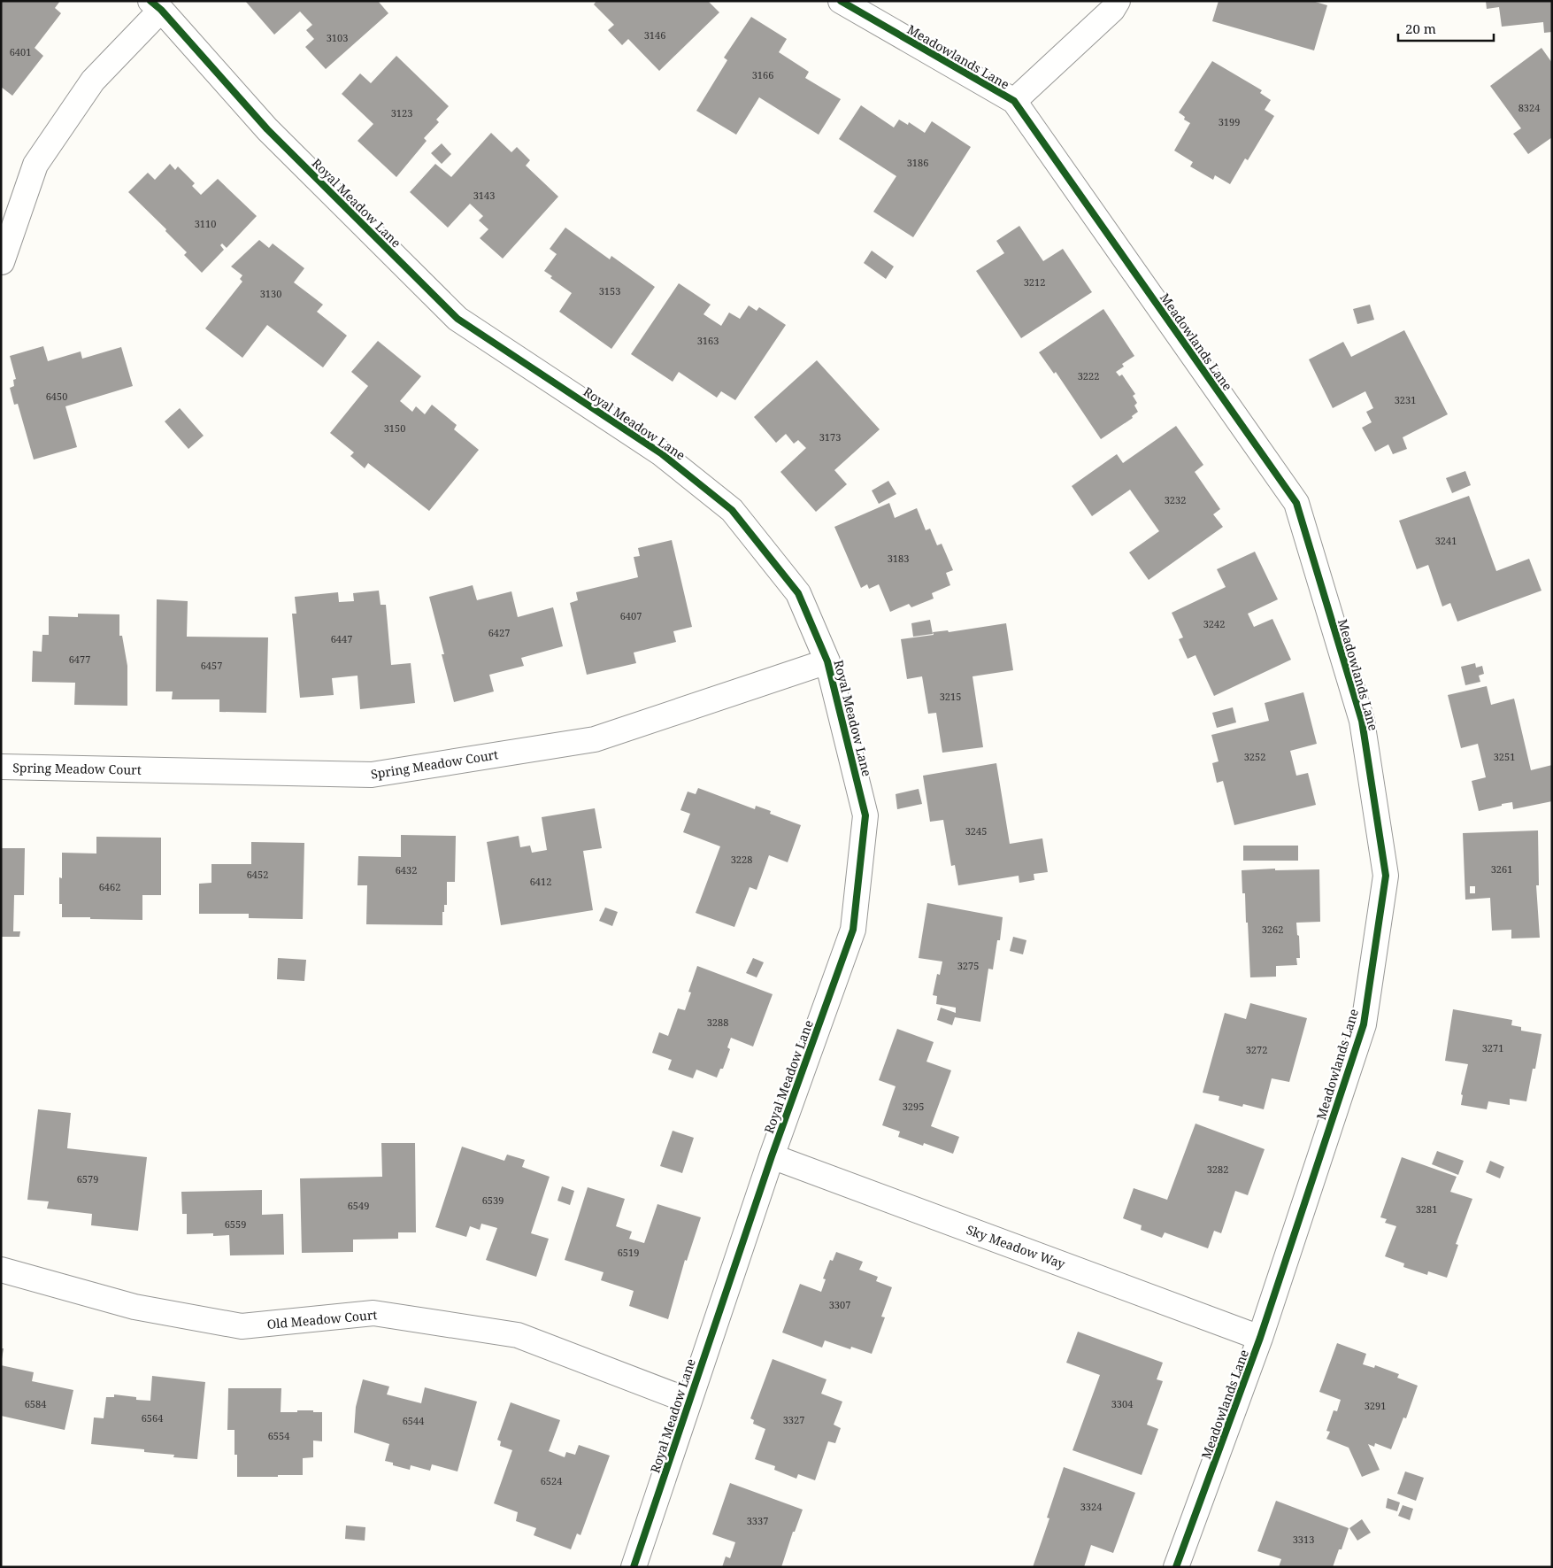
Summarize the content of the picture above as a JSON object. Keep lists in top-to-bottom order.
{
  "streets": {
    "street": [
      "Meadowlands Lane",
      "Royal Meadow Lane",
      "Spring Meadow Court",
      "Sky Meadow Way",
      "Old Meadow Court"
    ]
  },
  "crossings": [
    ["Meadowlands Lane", "Sky Meadow Way"],
    ["Royal Meadow Lane", "Spring Meadow Court"],
    ["Royal Meadow Lane", "Sky Meadow Way"],
    ["Royal Meadow Lane", "Old Meadow Court"]
  ],
  "house_numbers": [
    "3146",
    "3103",
    "6401",
    "3166",
    "8324",
    "3123",
    "3199",
    "3186",
    "3143",
    "3110",
    "3212",
    "3153",
    "3130",
    "3163",
    "3222",
    "6450",
    "3231",
    "3150",
    "3173",
    "3232",
    "3241",
    "3183",
    "6407",
    "3242",
    "6427",
    "6447",
    "6477",
    "6457",
    "3215",
    "3252",
    "3251",
    "3245",
    "3228",
    "3261",
    "6432",
    "6452",
    "6412",
    "6462",
    "3262",
    "3275",
    "3288",
    "3271",
    "3272",
    "3295",
    "3282",
    "6579",
    "6539",
    "6549",
    "3281",
    "6559",
    "6519",
    "3307",
    "6584",
    "3304",
    "3291",
    "6564",
    "3327",
    "6544",
    "6554",
    "6524",
    "3324",
    "3337",
    "3313"
  ],
  "scale_bar": "20 m"
}
